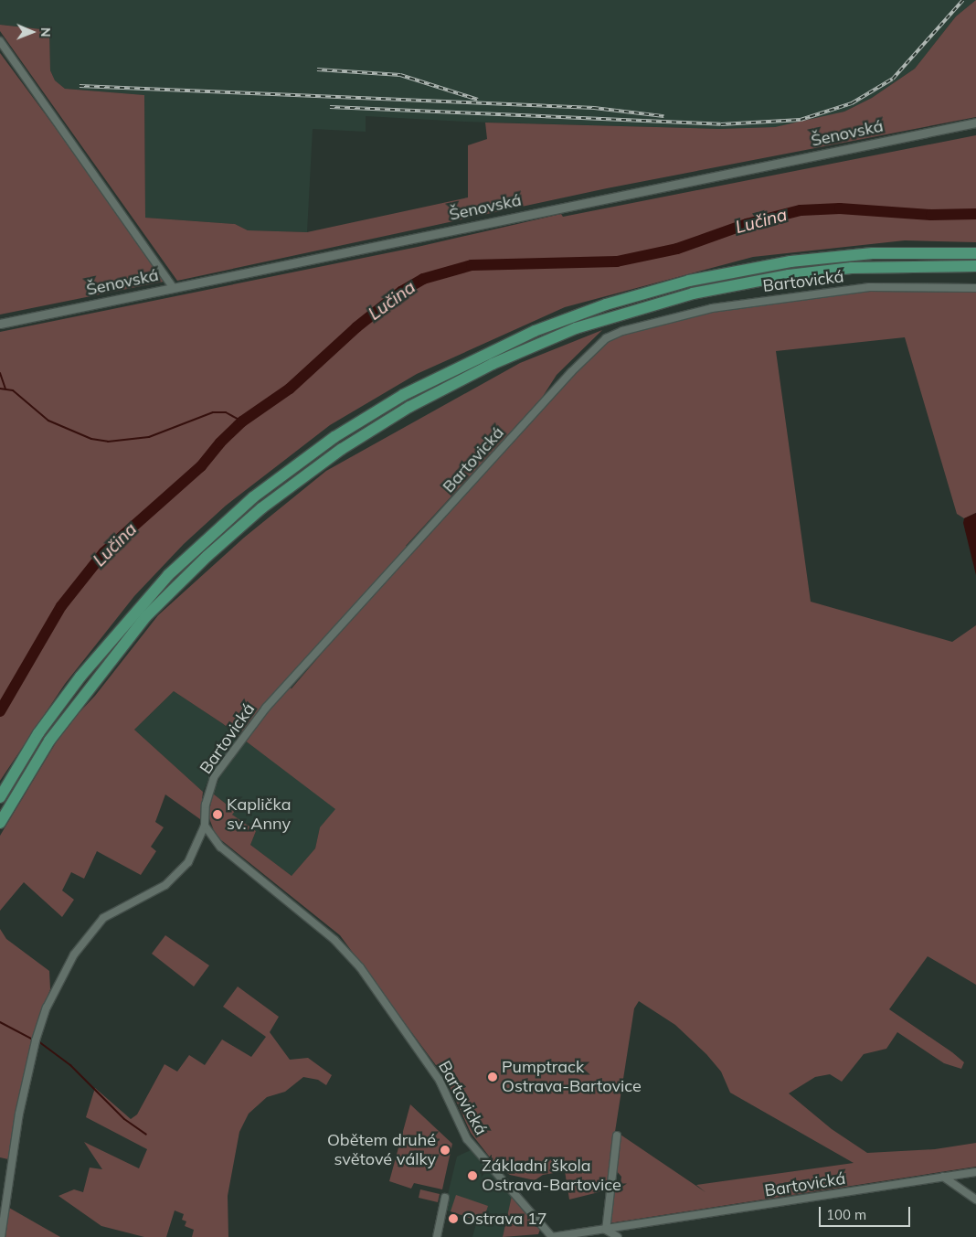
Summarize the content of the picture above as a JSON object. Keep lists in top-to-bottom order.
{
  "streets": {
    "street": ["Šenovská", "Bartovická"]
  },
  "water": ["Lučina"],
  "places": [
    "Kaplička sv. Anny",
    "Pumptrack Ostrava-Bartovice",
    "Obětem druhé světové války",
    "Základní škola Ostrava-Bartovice",
    "Ostrava 17"
  ],
  "scale_bar": "100 m",
  "north": "right"
}
